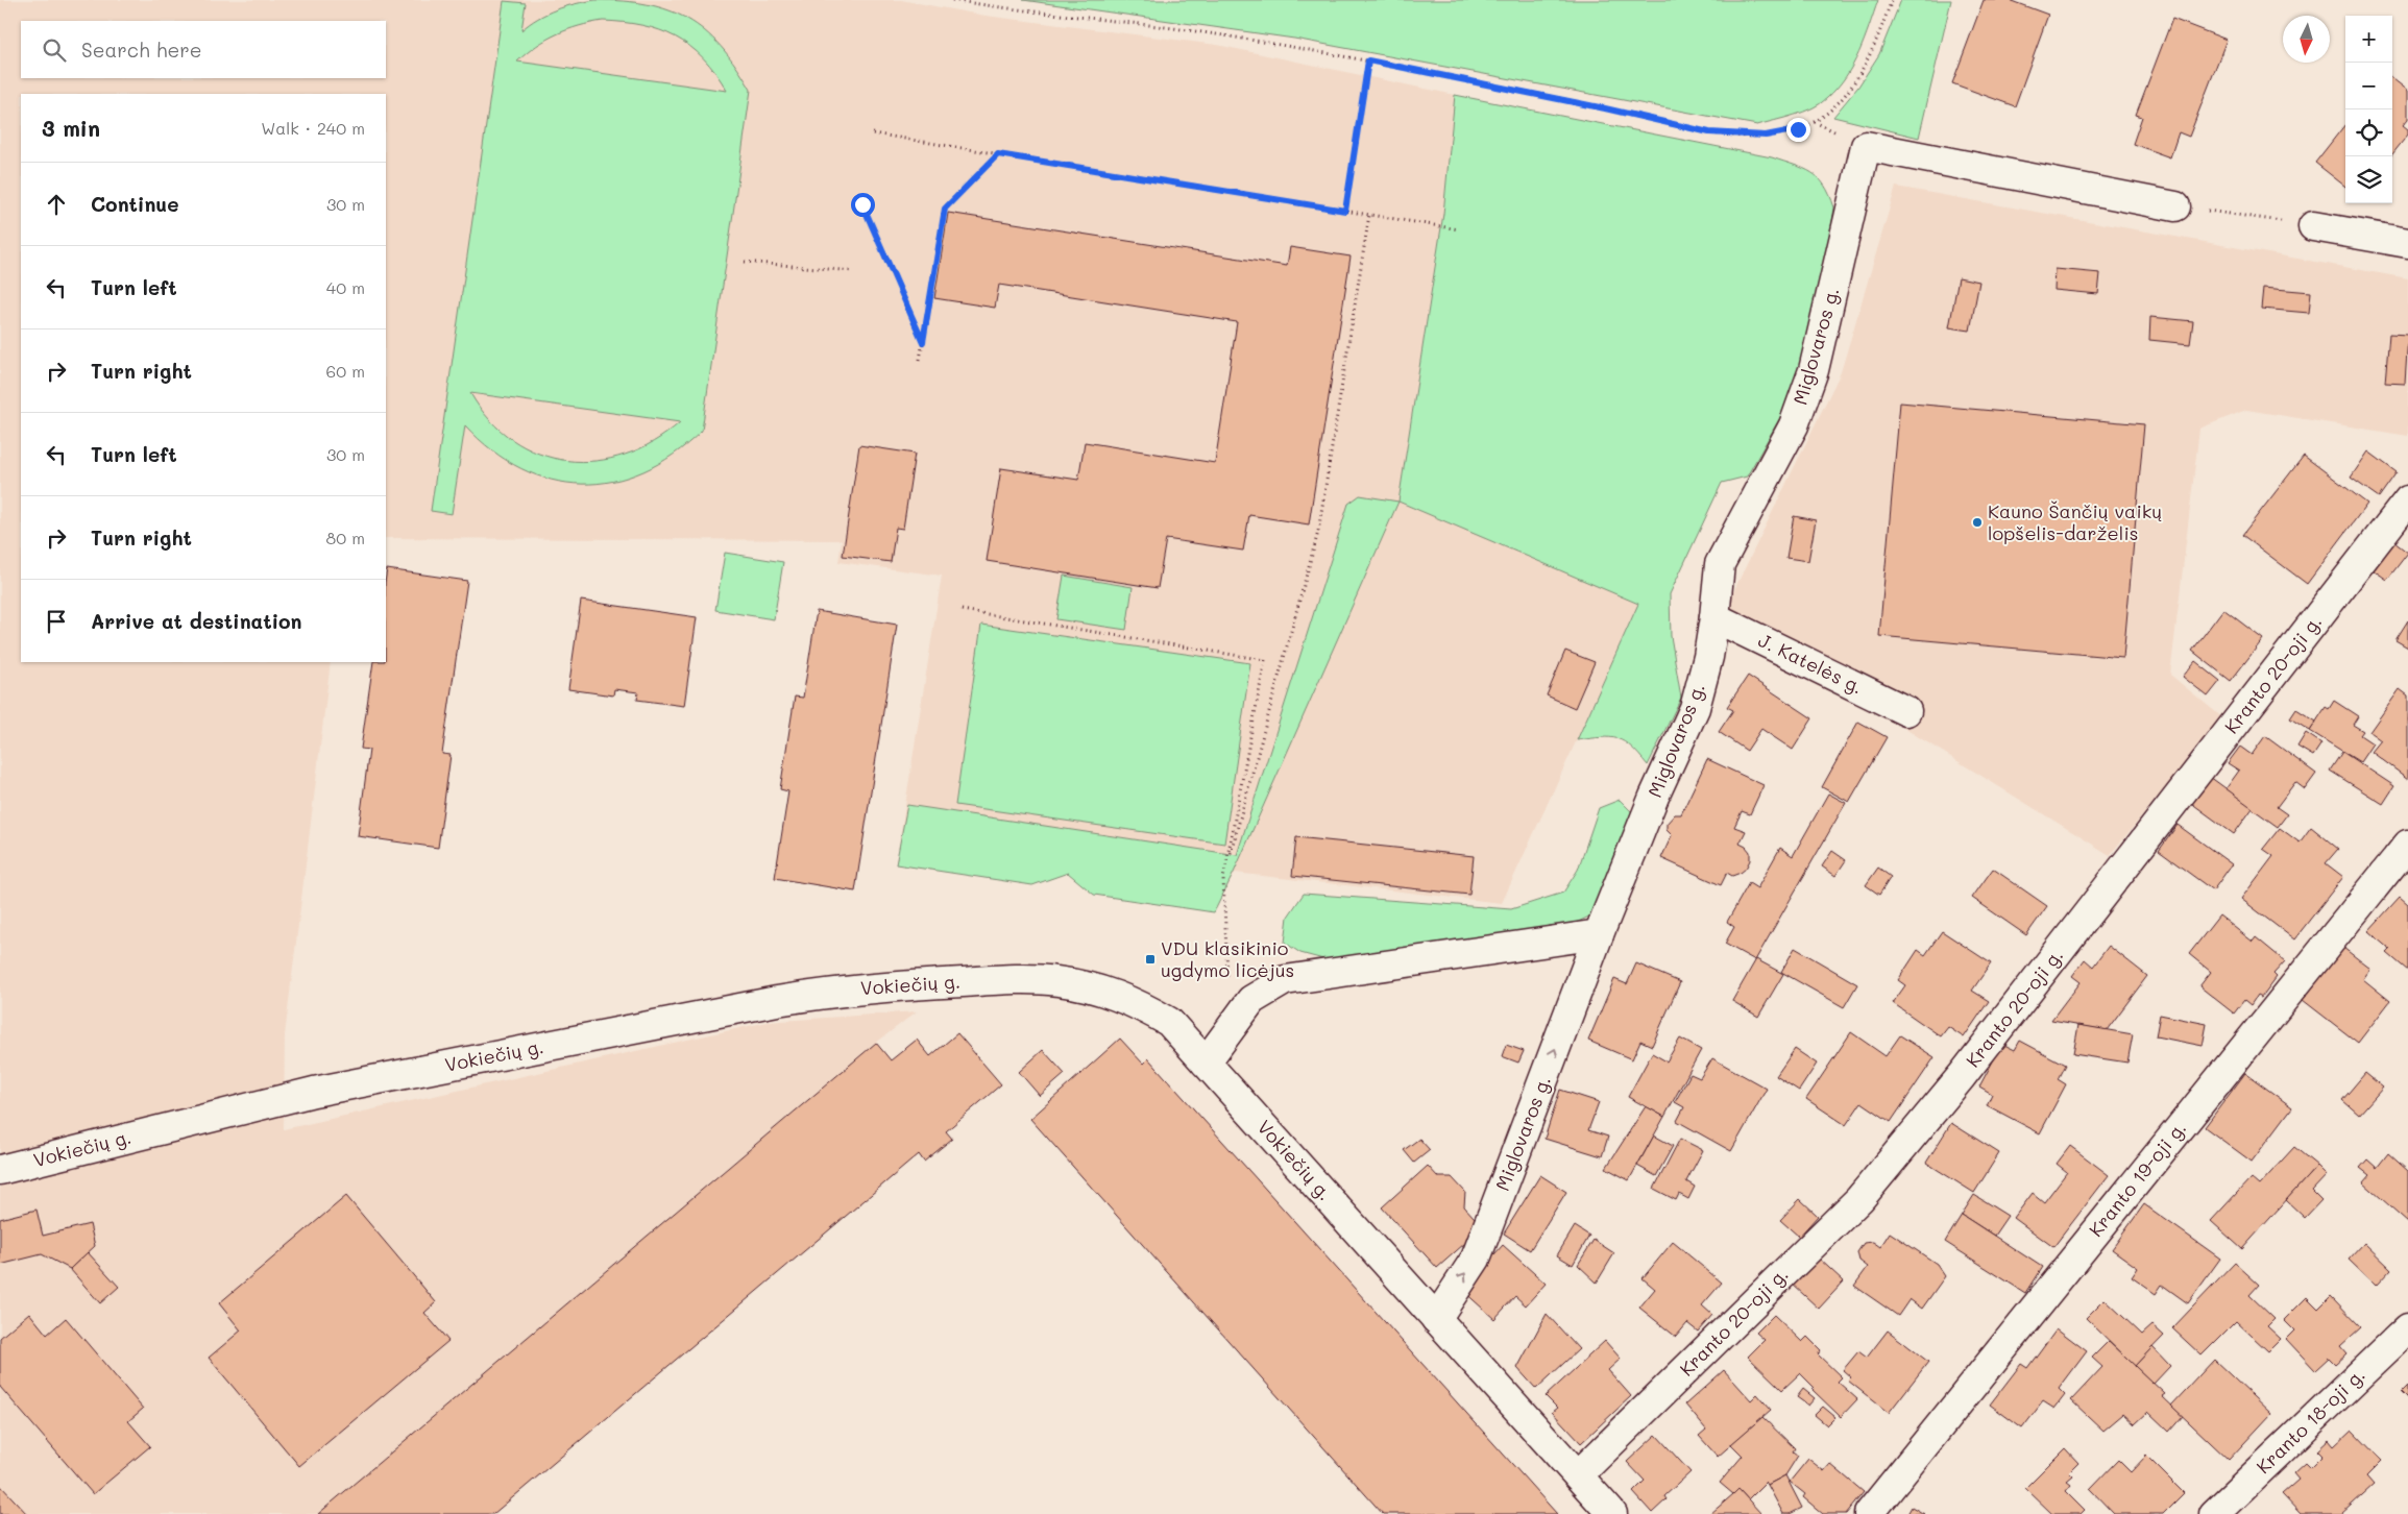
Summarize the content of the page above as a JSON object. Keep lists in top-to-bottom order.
{
  "streets": {
    "street": [
      "Miglovaros g.",
      "J. Katelės g.",
      "Kranto 20-oji g.",
      "Vokiečių g.",
      "Kranto 19-oji g.",
      "Kranto 18-oji g."
    ]
  },
  "crossings": [
    ["Miglovaros g.", "J. Katelės g."],
    ["Miglovaros g.", "Vokiečių g."],
    ["Kranto 20-oji g.", "Vokiečių g."]
  ],
  "places": {
    "other": ["Kauno Šančių vaikų lopšelis-darželis"],
    "transit": ["VDU klasikinio ugdymo licėjus"]
  },
  "north": "bottom",
  "page": {
    "map_buttons": ["+", "−"],
    "search": "Search here",
    "heading": ["3 min", "Walk · 240 m"],
    "list": [
      ["Continue", "30 m"],
      ["Turn left", "40 m"],
      ["Turn right", "60 m"],
      ["Turn left", "30 m"],
      ["Turn right", "80 m"],
      "Arrive at destination"
    ]
  }
}
